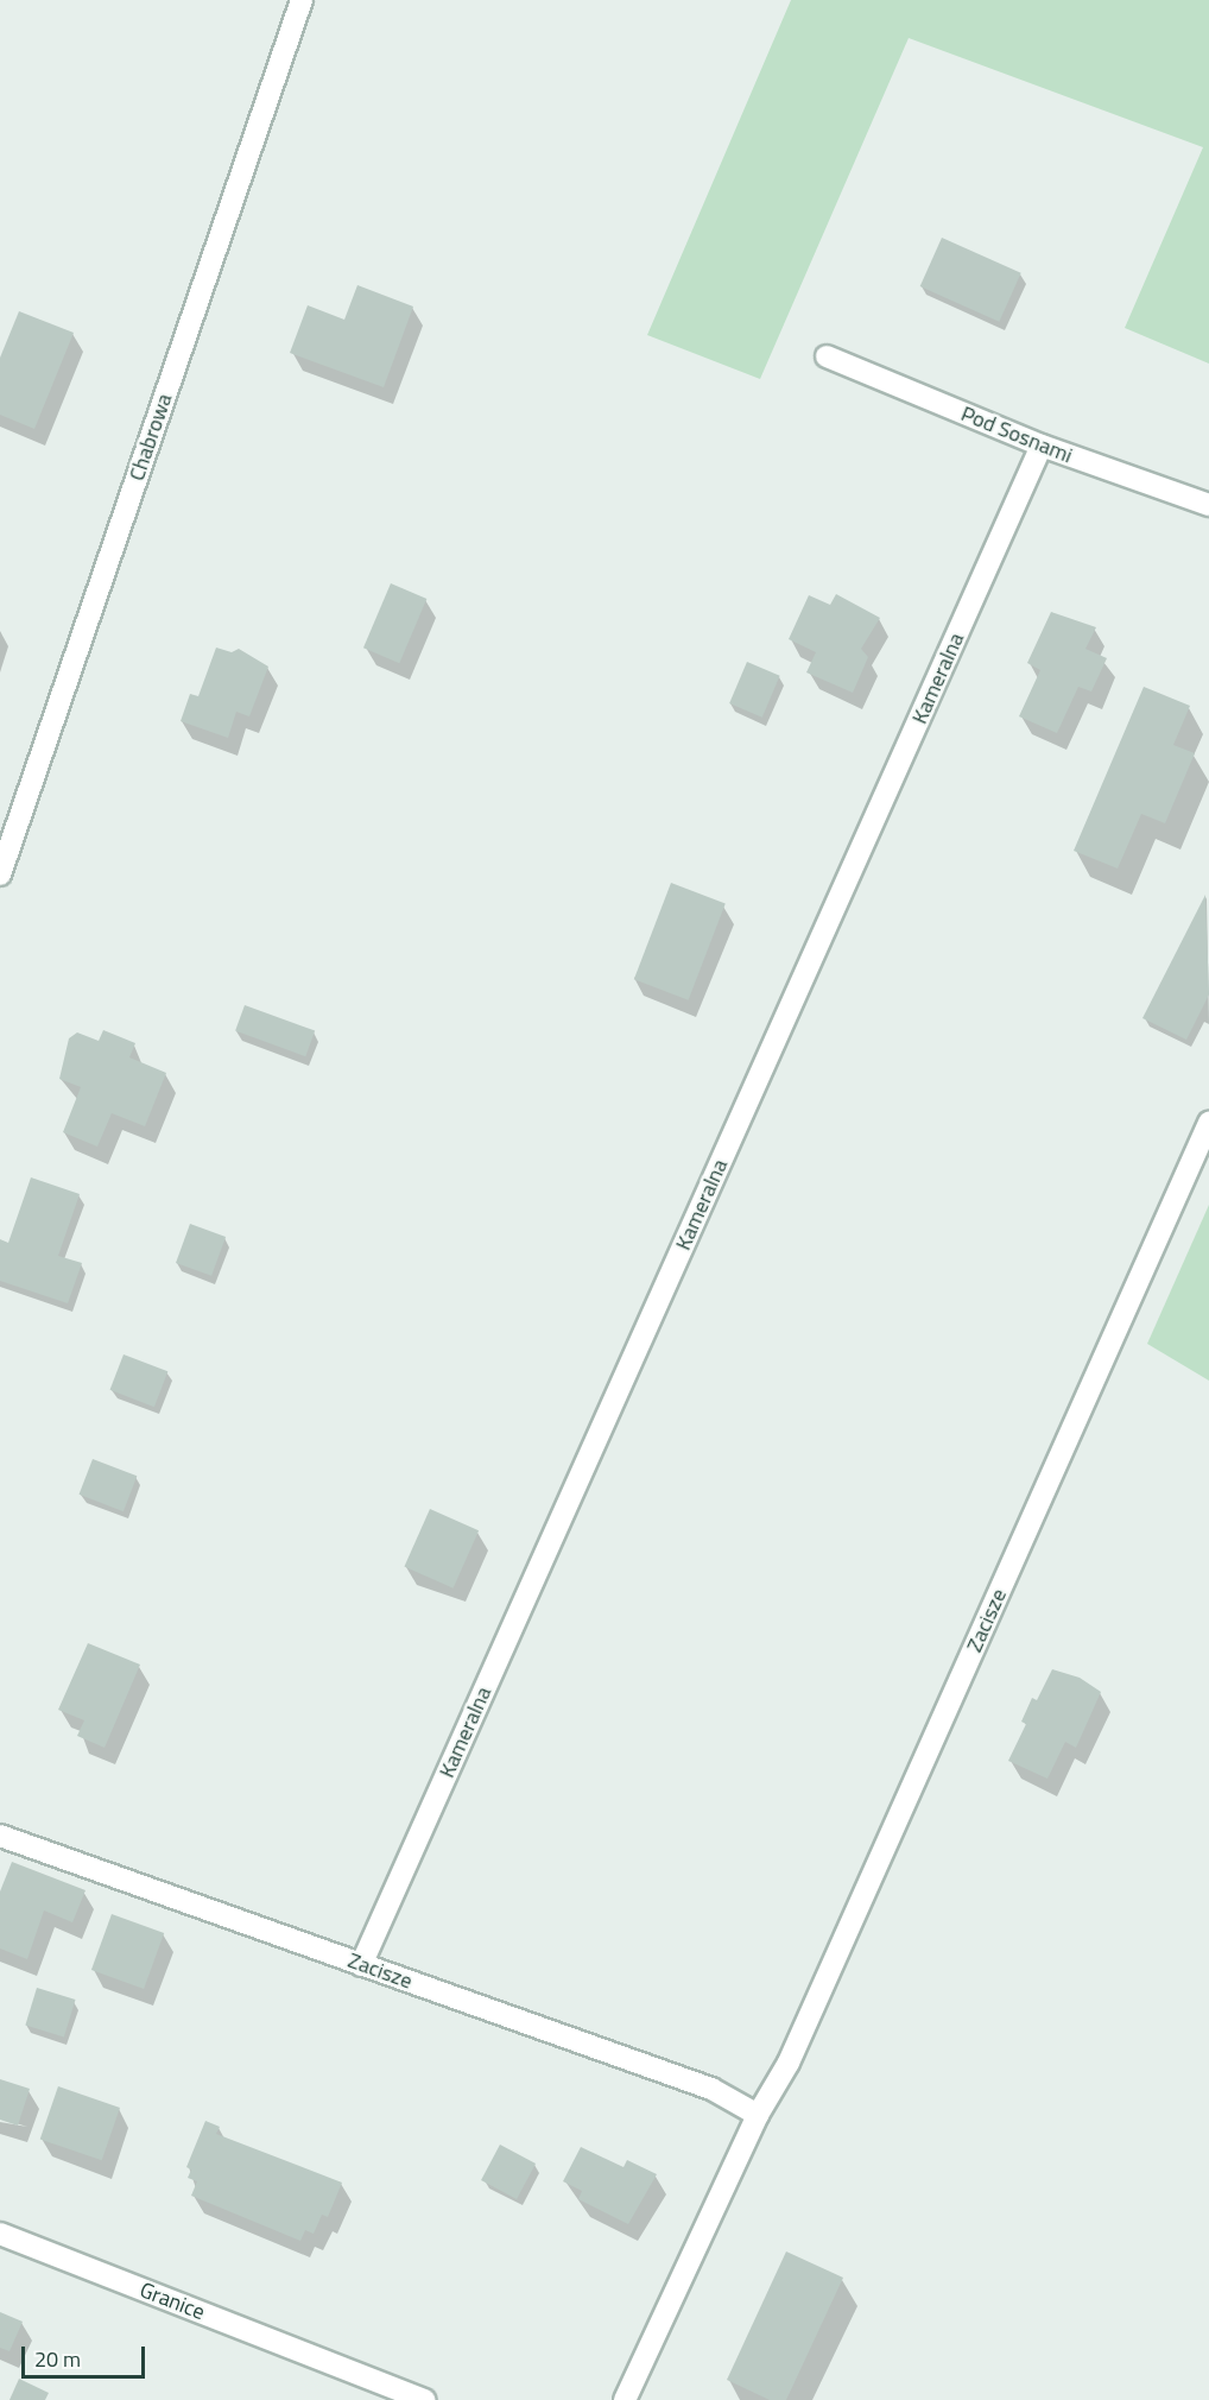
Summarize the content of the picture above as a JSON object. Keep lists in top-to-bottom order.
{
  "streets": {
    "street": [
      "Pod Sosnami",
      "Chabrowa",
      "Kameralna",
      "Zacisze",
      "Granice"
    ]
  },
  "crossings": [
    ["Pod Sosnami", "Kameralna"],
    ["Kameralna", "Zacisze"]
  ],
  "scale_bar": "20 m"
}
